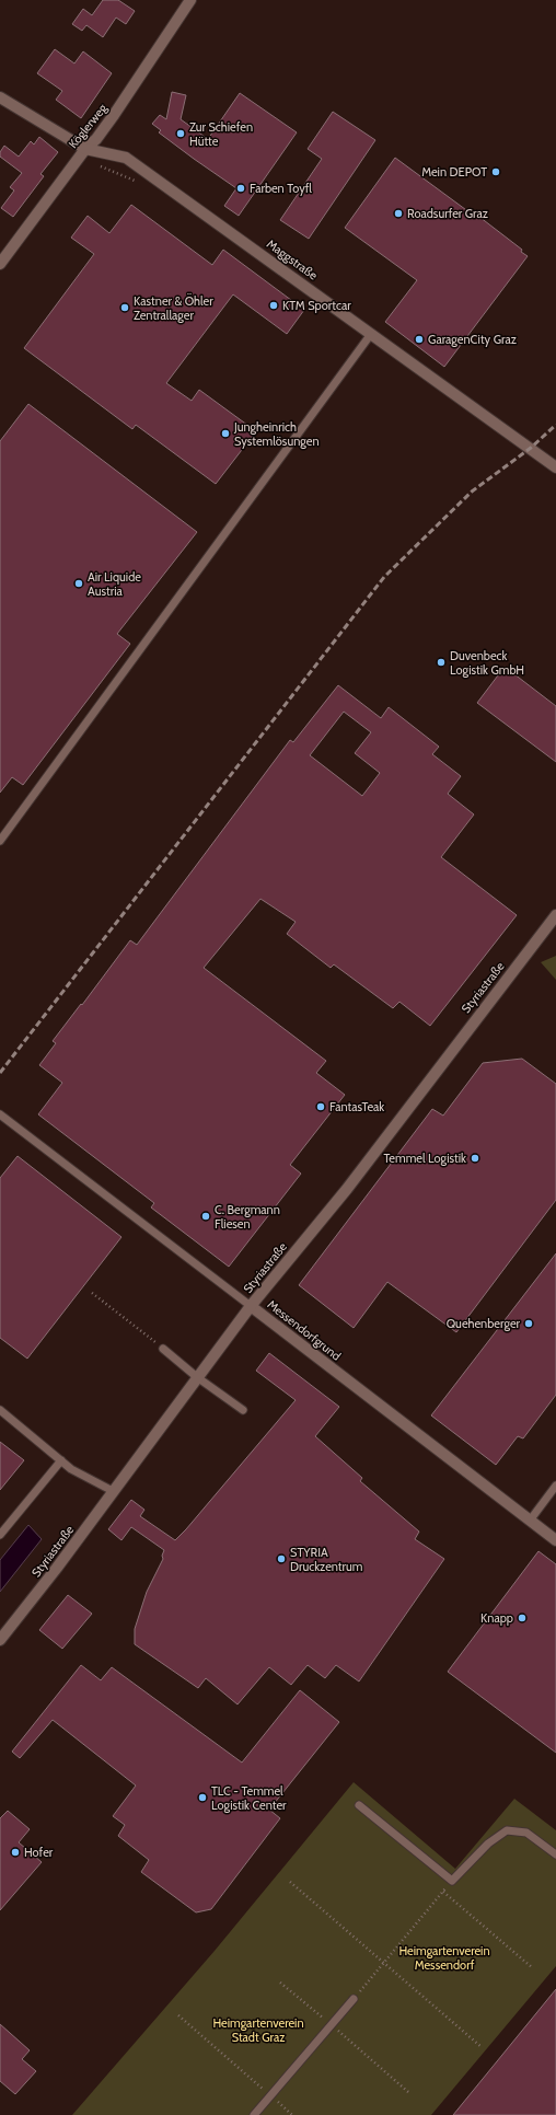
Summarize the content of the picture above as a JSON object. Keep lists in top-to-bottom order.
{
  "streets": {
    "street": [
      "Köglerweg",
      "Maggstraße",
      "Styriastraße",
      "Messendorfgrund"
    ]
  },
  "crossings": [
    ["Köglerweg", "Maggstraße"],
    ["Styriastraße", "Messendorfgrund"]
  ],
  "parks": ["Heimgartenverein Messendorf", "Heimgartenverein Stadt Graz"],
  "places": [
    "Zur Schiefen Hütte",
    "Mein DEPOT",
    "Farben Toyfl",
    "Roadsurfer Graz",
    "KTM Sportcar",
    "Kastner & Öhler Zentrallager",
    "GaragenCity Graz",
    "Jungheinrich Systemlösungen",
    "Air Liquide Austria",
    "Duvenbeck Logistik GmbH",
    "FantasTeak",
    "Temmel Logistik",
    "C. Bergmann Fliesen",
    "Quehenberger",
    "STYRIA Druckzentrum",
    "Knapp",
    "TLC - Temmel Logistik Center",
    "Hofer"
  ]
}
